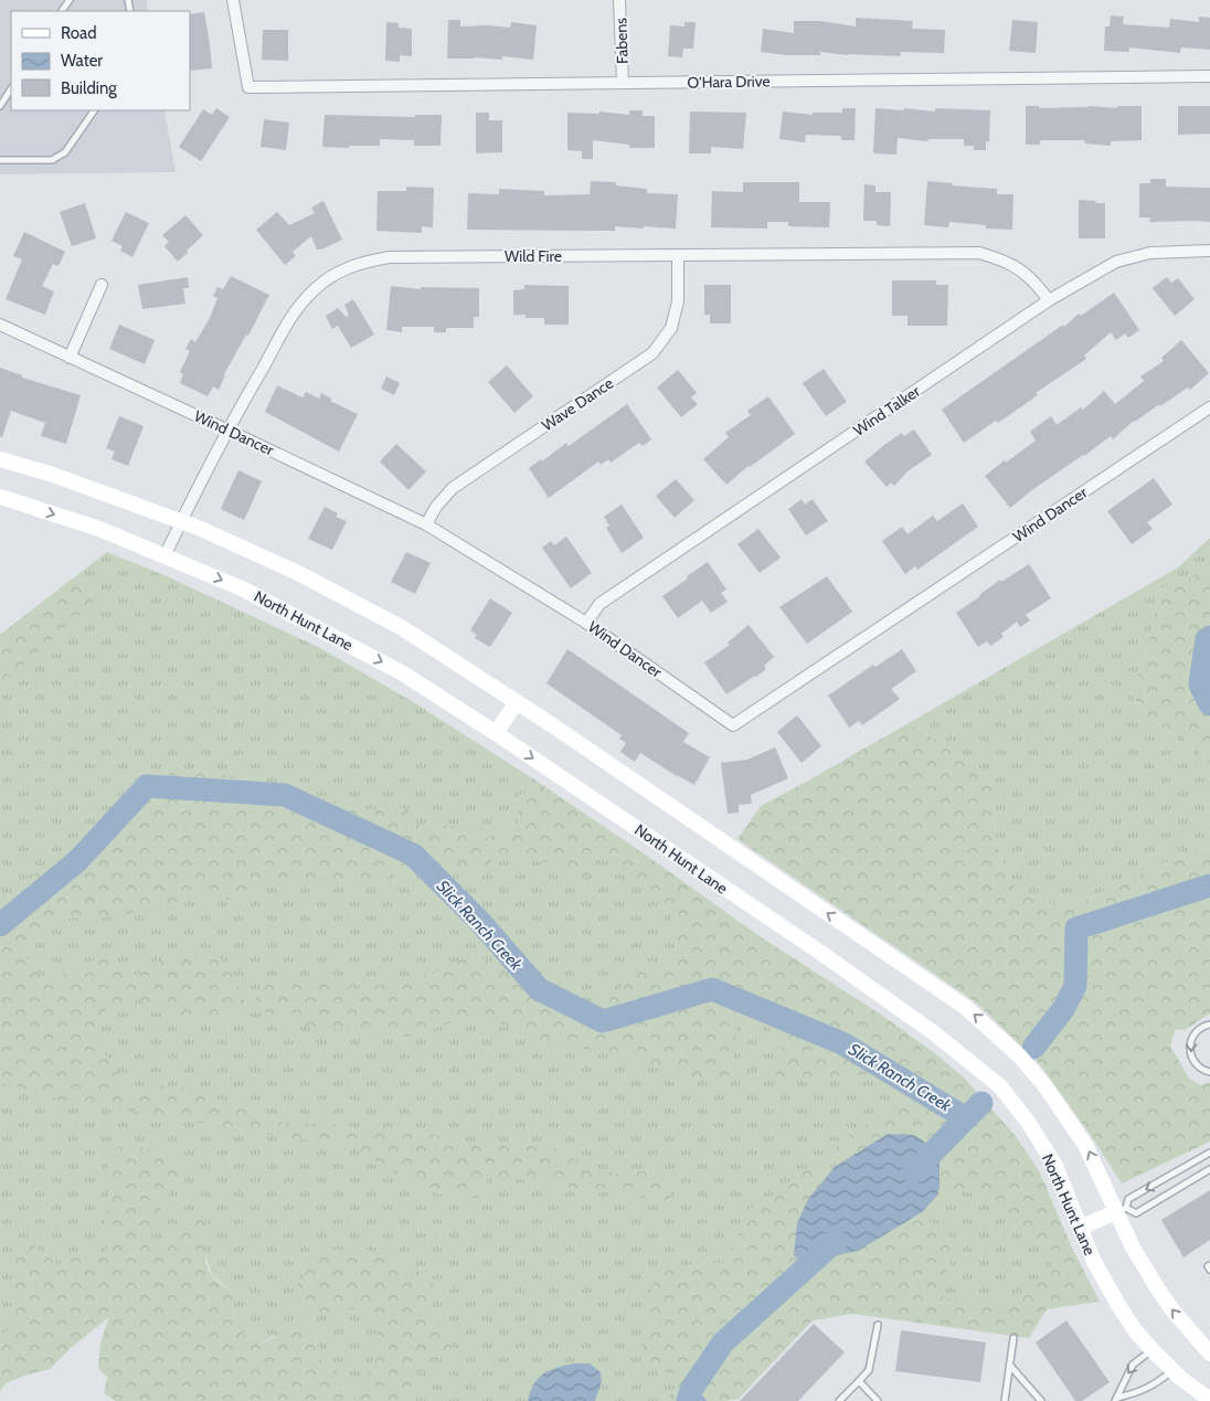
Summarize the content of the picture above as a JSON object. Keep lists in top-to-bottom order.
{
  "streets": {
    "main road": ["North Hunt Lane"],
    "street": [
      "Fabens",
      "O'Hara Drive",
      "Wild Fire",
      "Wave Dance",
      "Wind Talker",
      "Wind Dancer"
    ]
  },
  "crossings": [
    ["Fabens", "O'Hara Drive"],
    ["Wild Fire", "Wave Dance"],
    ["Wild Fire", "Wind Talker"],
    ["Wild Fire", "Wind Dancer"],
    ["Wild Fire", "North Hunt Lane"],
    ["Wave Dance", "Wind Dancer"],
    ["Wind Talker", "Wind Dancer"]
  ],
  "water": ["Slick Ranch Creek"],
  "legend": ["Road", "Water", "Building"]
}
